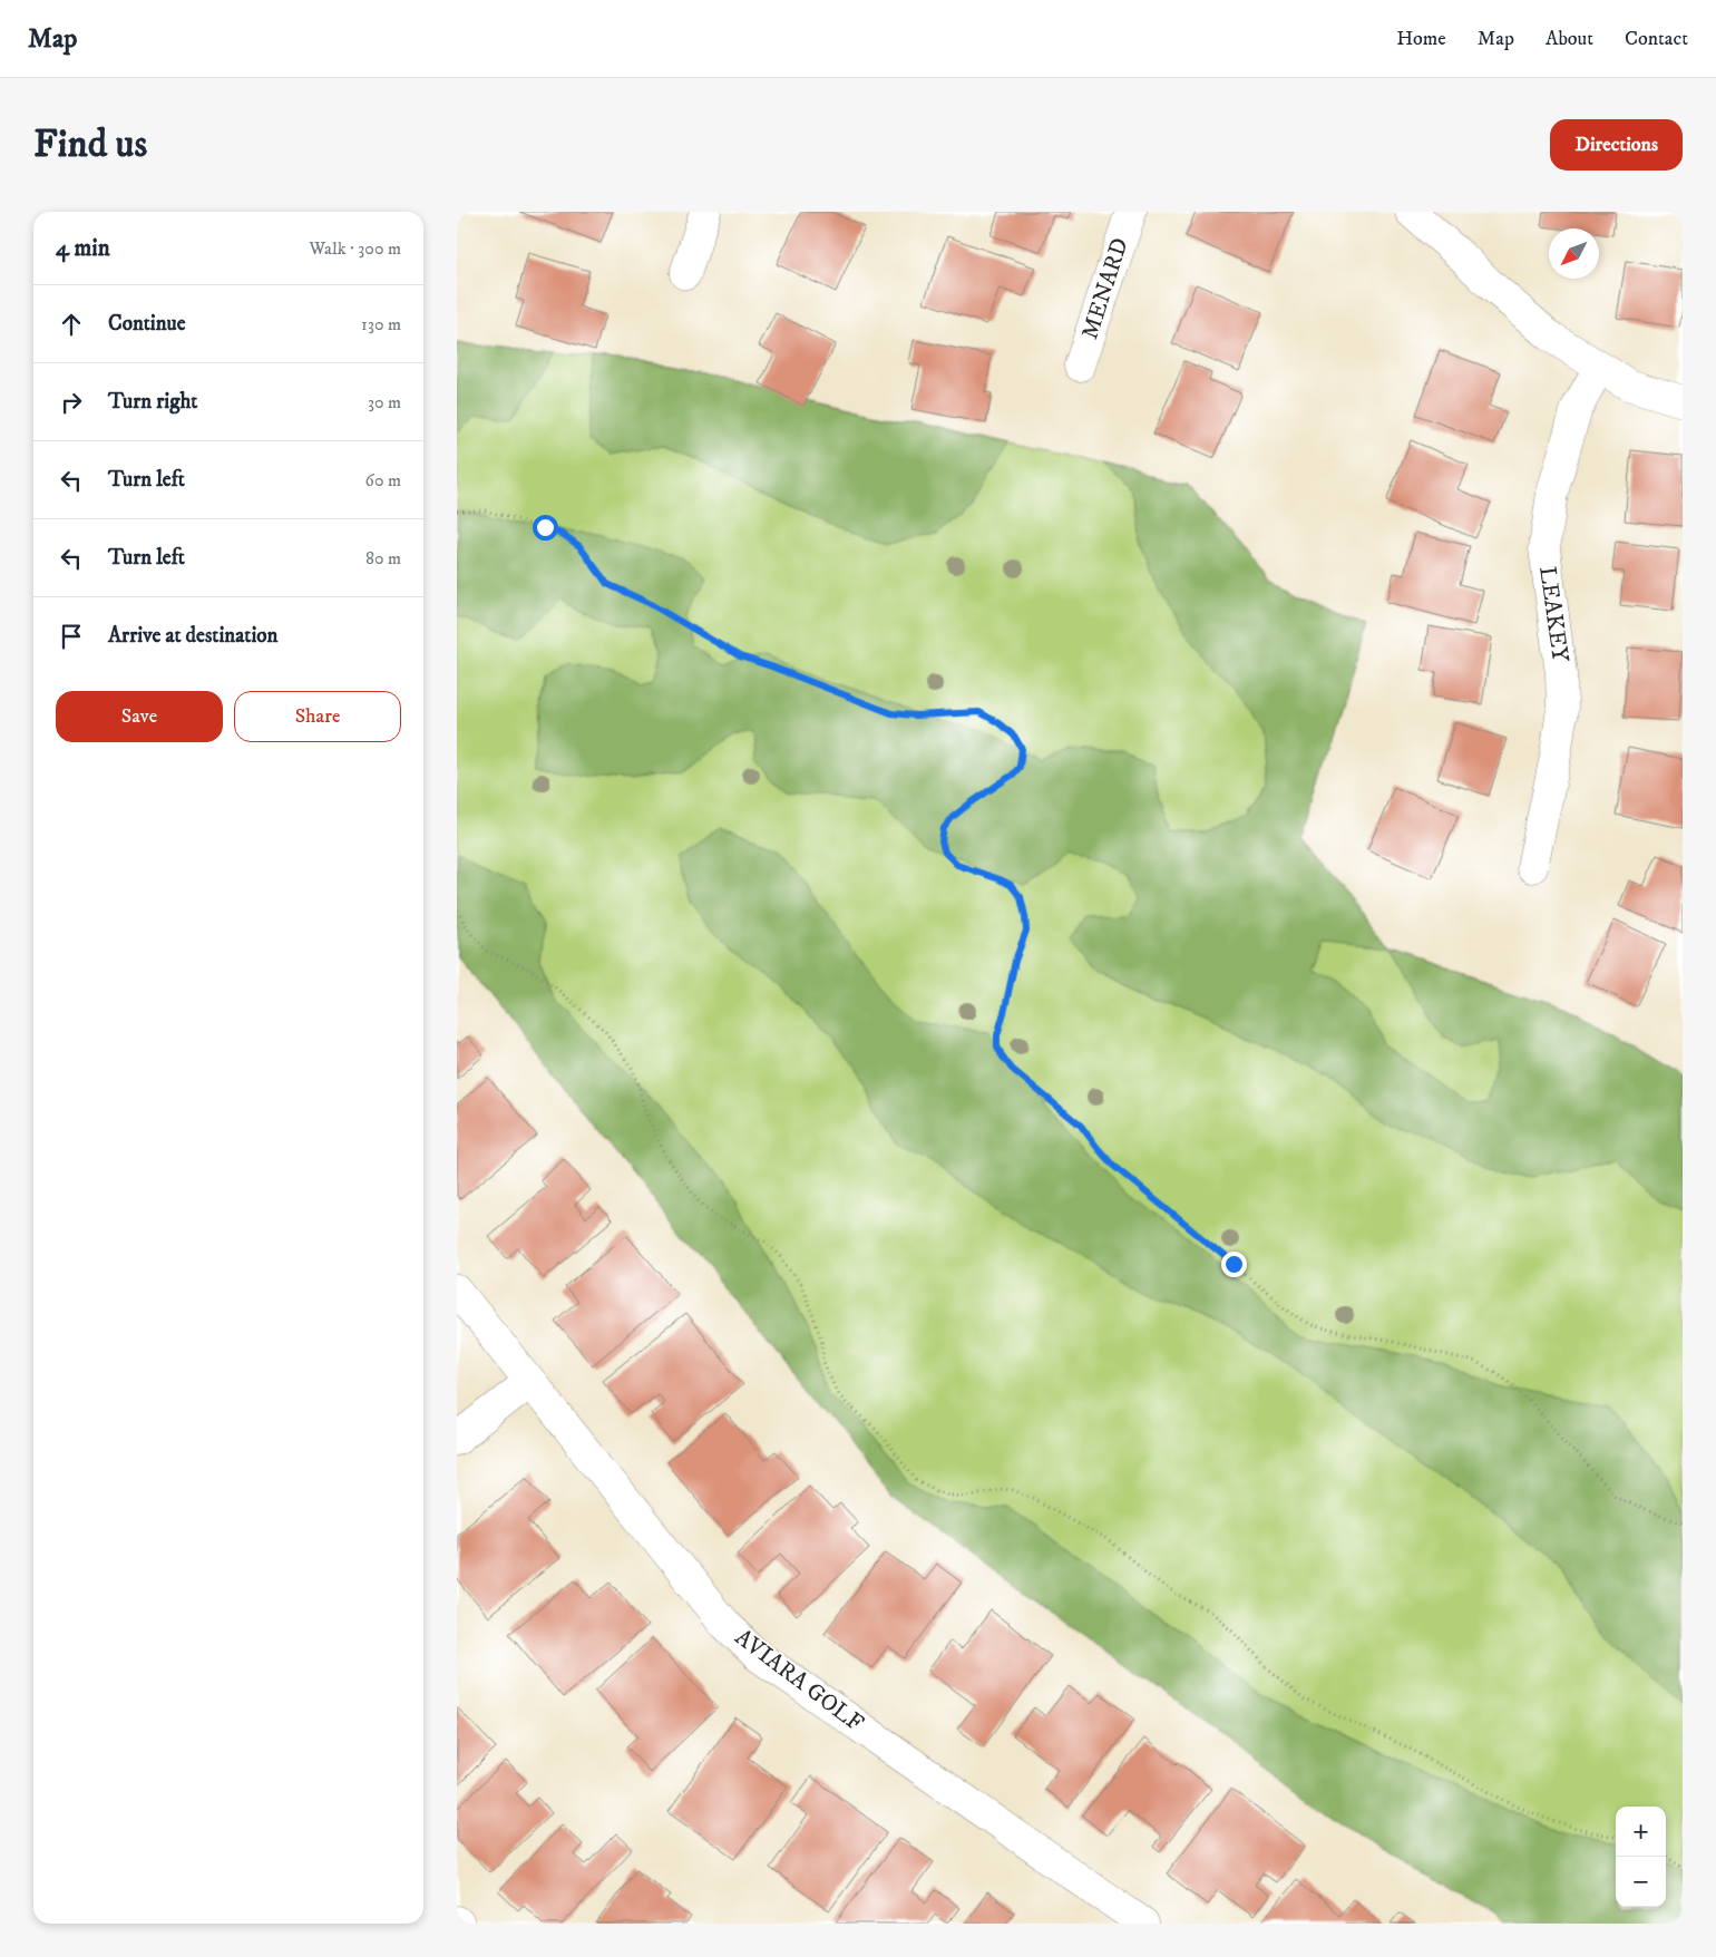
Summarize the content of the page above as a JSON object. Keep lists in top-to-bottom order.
{
  "streets": {
    "street": ["MENARD", "LEAKEY", "AVIARA GOLF"]
  },
  "north": "bottom left",
  "page": {
    "header": "Map",
    "nav": [
      "Home",
      "Map",
      "About",
      "Contact"
    ],
    "buttons": [
      "Directions",
      ["Save", "Share"]
    ],
    "title": "Find us",
    "heading": ["4 min", "Walk · 300 m"],
    "list": [
      ["Continue", "130 m"],
      ["Turn right", "30 m"],
      ["Turn left", "60 m"],
      ["Turn left", "80 m"],
      "Arrive at destination"
    ],
    "map_buttons": ["+", "−"]
  }
}
